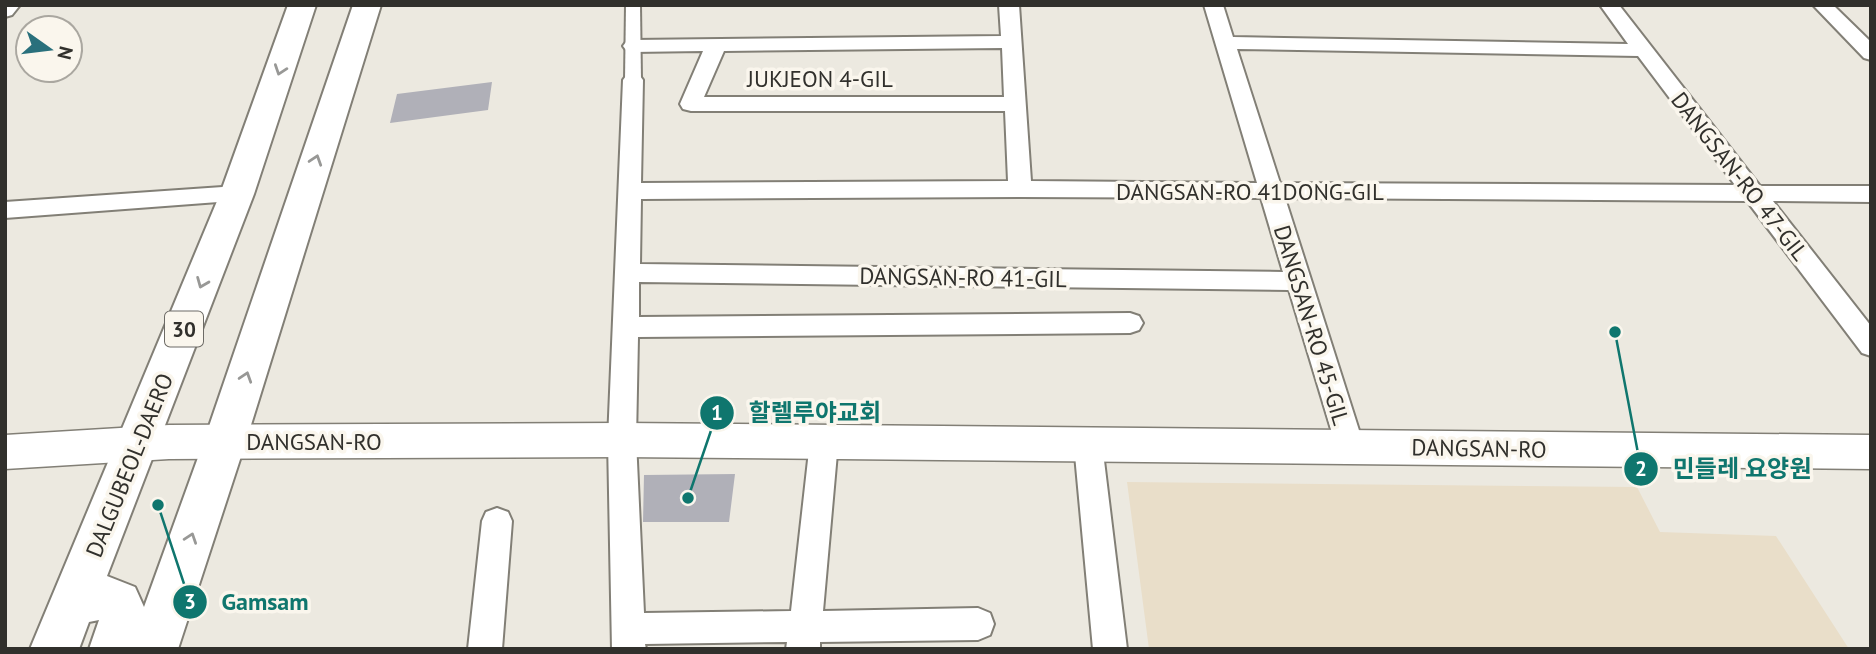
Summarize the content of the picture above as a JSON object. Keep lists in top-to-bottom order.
{
  "streets": {
    "main road": ["30", "DANGSAN-RO", "DALGUBEOL-DAERO"],
    "street": [
      "JUKJEON 4-GIL",
      "DANGSAN-RO 47-GIL",
      "DANGSAN-RO 41DONG-GIL",
      "DANGSAN-RO 41-GIL",
      "DANGSAN-RO 45-GIL"
    ]
  },
  "crossings": [
    ["DANGSAN-RO 47-GIL", "DANGSAN-RO 41DONG-GIL"],
    ["DANGSAN-RO 41DONG-GIL", "DANGSAN-RO 45-GIL"],
    ["DANGSAN-RO 41-GIL", "DANGSAN-RO 45-GIL"],
    ["DANGSAN-RO 45-GIL", "DANGSAN-RO"],
    ["DANGSAN-RO", "DALGUBEOL-DAERO"]
  ],
  "places": ["민들레 요양원", "할렐루야교회", "Gamsam"],
  "north": "right"
}
